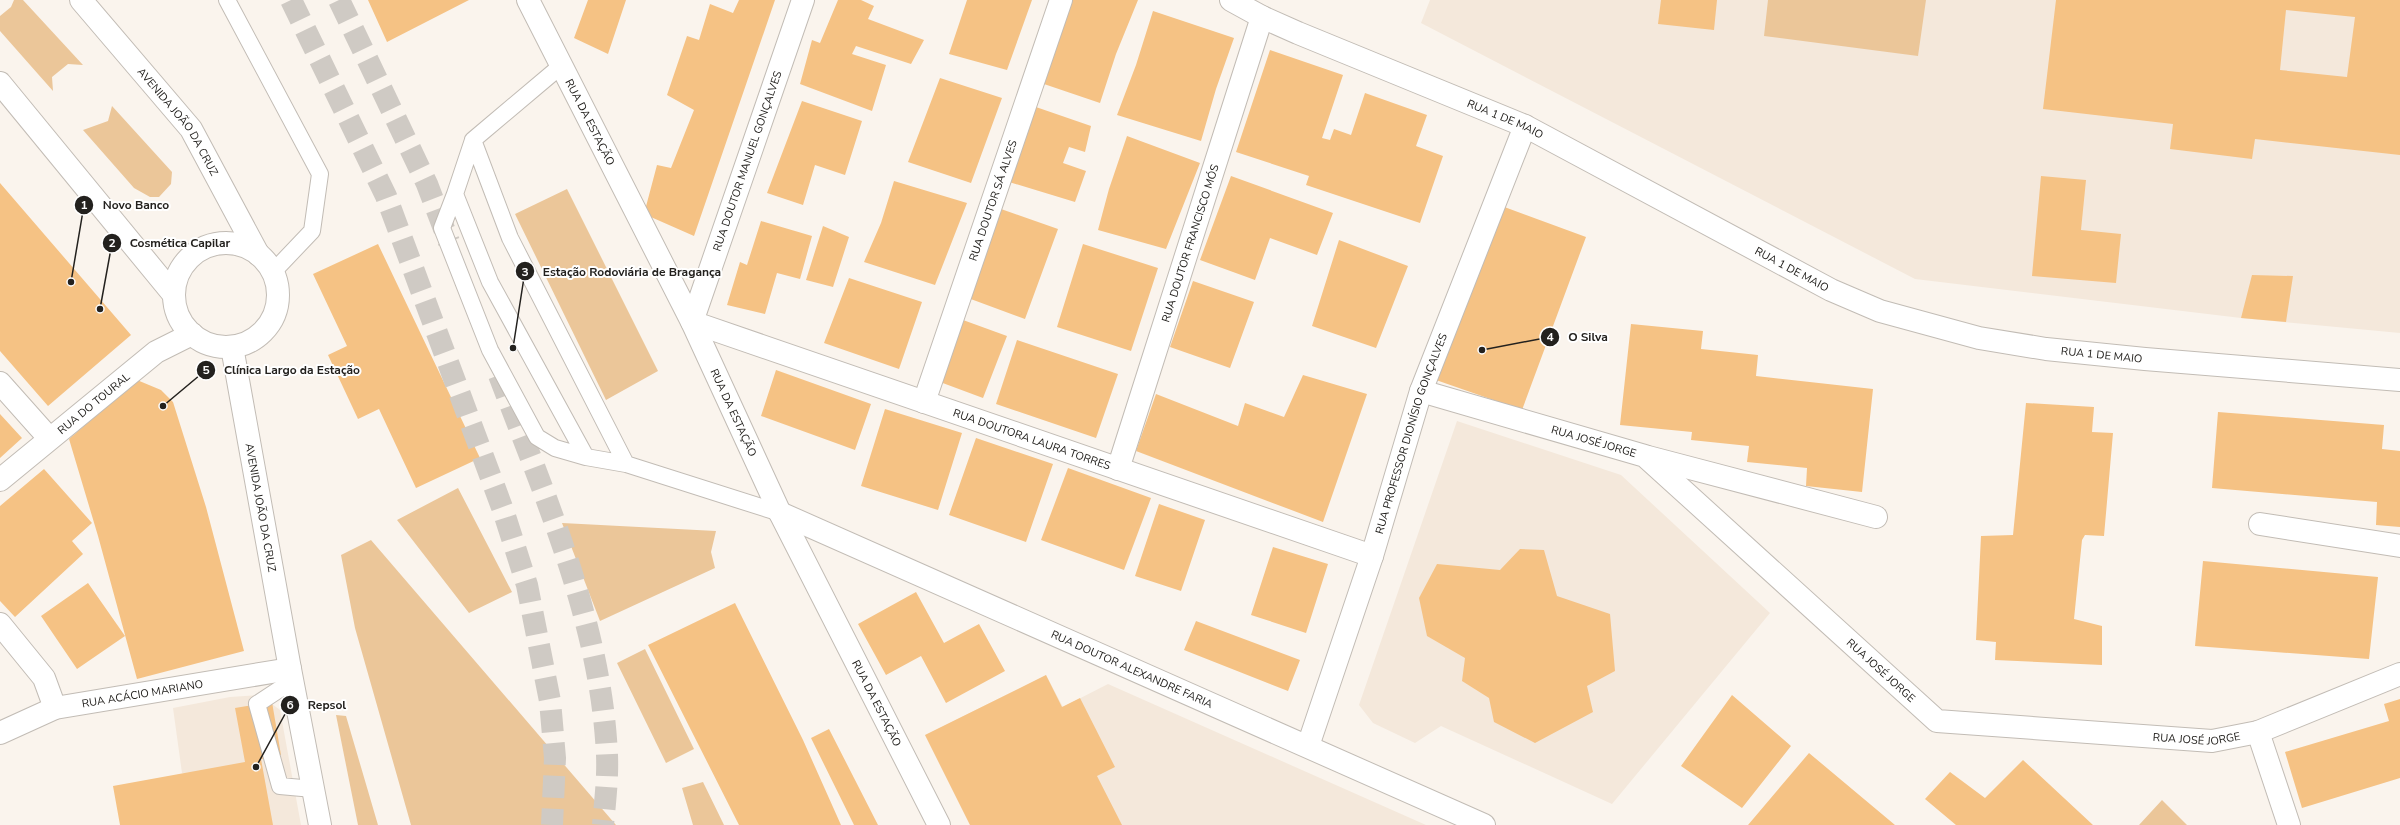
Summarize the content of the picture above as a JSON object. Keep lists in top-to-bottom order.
{
  "streets": {
    "street": [
      "RUA 1 DE MAIO",
      "AVENIDA JOÃO DA CRUZ",
      "RUA DA ESTAÇÃO",
      "RUA DOUTOR MANUEL GONÇALVES",
      "RUA DOUTOR SÁ ALVES",
      "RUA DOUTOR FRANCISCO MÓS",
      "RUA DO TOURAL",
      "RUA PROFESSOR DIONÍSIO GONÇALVES",
      "RUA DOUTORA LAURA TORRES",
      "RUA JOSÉ JORGE",
      "RUA DOUTOR ALEXANDRE FARIA",
      "RUA ACÁCIO MARIANO"
    ]
  },
  "crossings": [
    ["RUA 1 DE MAIO", "RUA DOUTOR FRANCISCO MÓS"],
    ["RUA 1 DE MAIO", "RUA PROFESSOR DIONÍSIO GONÇALVES"],
    ["AVENIDA JOÃO DA CRUZ", "RUA DO TOURAL"],
    ["AVENIDA JOÃO DA CRUZ", "RUA ACÁCIO MARIANO"],
    ["RUA DA ESTAÇÃO", "RUA DOUTOR MANUEL GONÇALVES"],
    ["RUA DA ESTAÇÃO", "RUA DOUTORA LAURA TORRES"],
    ["RUA DA ESTAÇÃO", "RUA DOUTOR ALEXANDRE FARIA"],
    ["RUA DOUTOR MANUEL GONÇALVES", "RUA DOUTORA LAURA TORRES"],
    ["RUA DOUTOR SÁ ALVES", "RUA DOUTORA LAURA TORRES"],
    ["RUA DOUTOR FRANCISCO MÓS", "RUA DOUTORA LAURA TORRES"],
    ["RUA PROFESSOR DIONÍSIO GONÇALVES", "RUA DOUTORA LAURA TORRES"],
    ["RUA PROFESSOR DIONÍSIO GONÇALVES", "RUA JOSÉ JORGE"],
    ["RUA PROFESSOR DIONÍSIO GONÇALVES", "RUA DOUTOR ALEXANDRE FARIA"]
  ],
  "places": [
    "Novo Banco",
    "Cosmética Capilar",
    "Estação Rodoviária de Bragança",
    "O Silva",
    "Clínica Largo da Estação",
    "Repsol"
  ]
}
